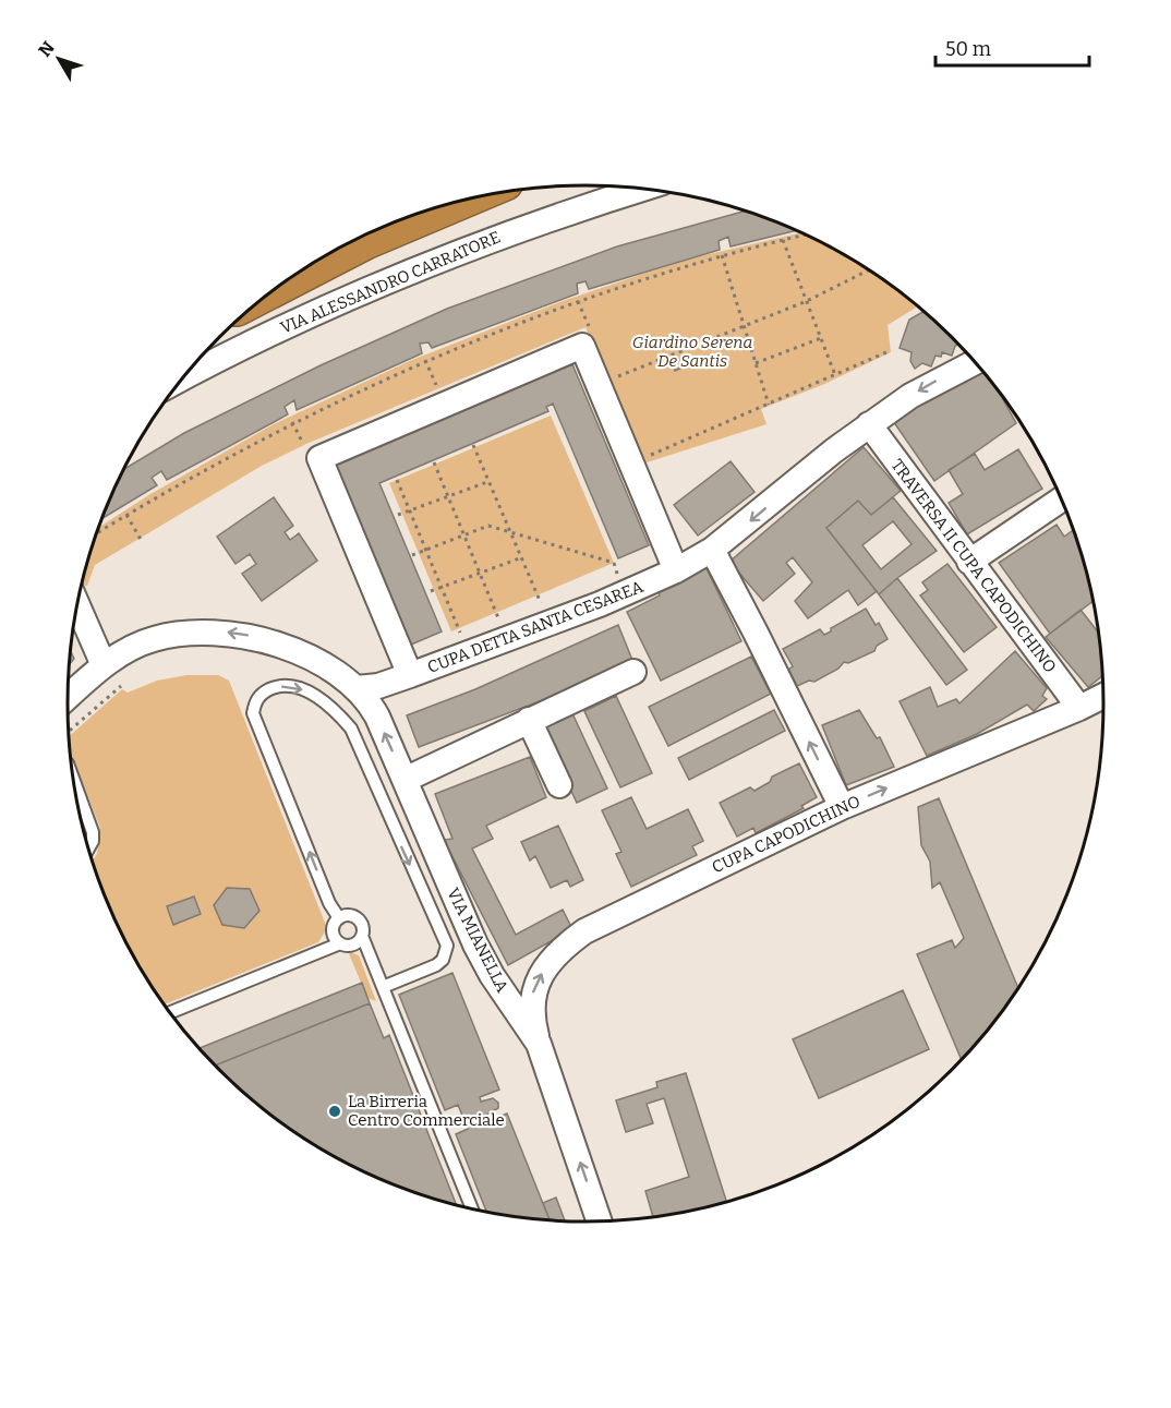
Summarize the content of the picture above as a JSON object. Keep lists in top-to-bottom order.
{
  "streets": {
    "street": [
      "VIA ALESSANDRO CARRATORE",
      "TRAVERSA II CUPA CAPODICHINO",
      "CUPA DETTA SANTA CESAREA",
      "CUPA CAPODICHINO",
      "VIA MIANELLA"
    ]
  },
  "crossings": [
    ["TRAVERSA II CUPA CAPODICHINO", "CUPA DETTA SANTA CESAREA"],
    ["TRAVERSA II CUPA CAPODICHINO", "CUPA CAPODICHINO"],
    ["CUPA DETTA SANTA CESAREA", "VIA MIANELLA"],
    ["CUPA CAPODICHINO", "VIA MIANELLA"]
  ],
  "one_way": ["CUPA DETTA SANTA CESAREA", "VIA MIANELLA"],
  "parks": ["Giardino Serena De Santis"],
  "places": ["La Birreria Centro Commerciale"],
  "scale_bar": "50 m",
  "north": "top left"
}
